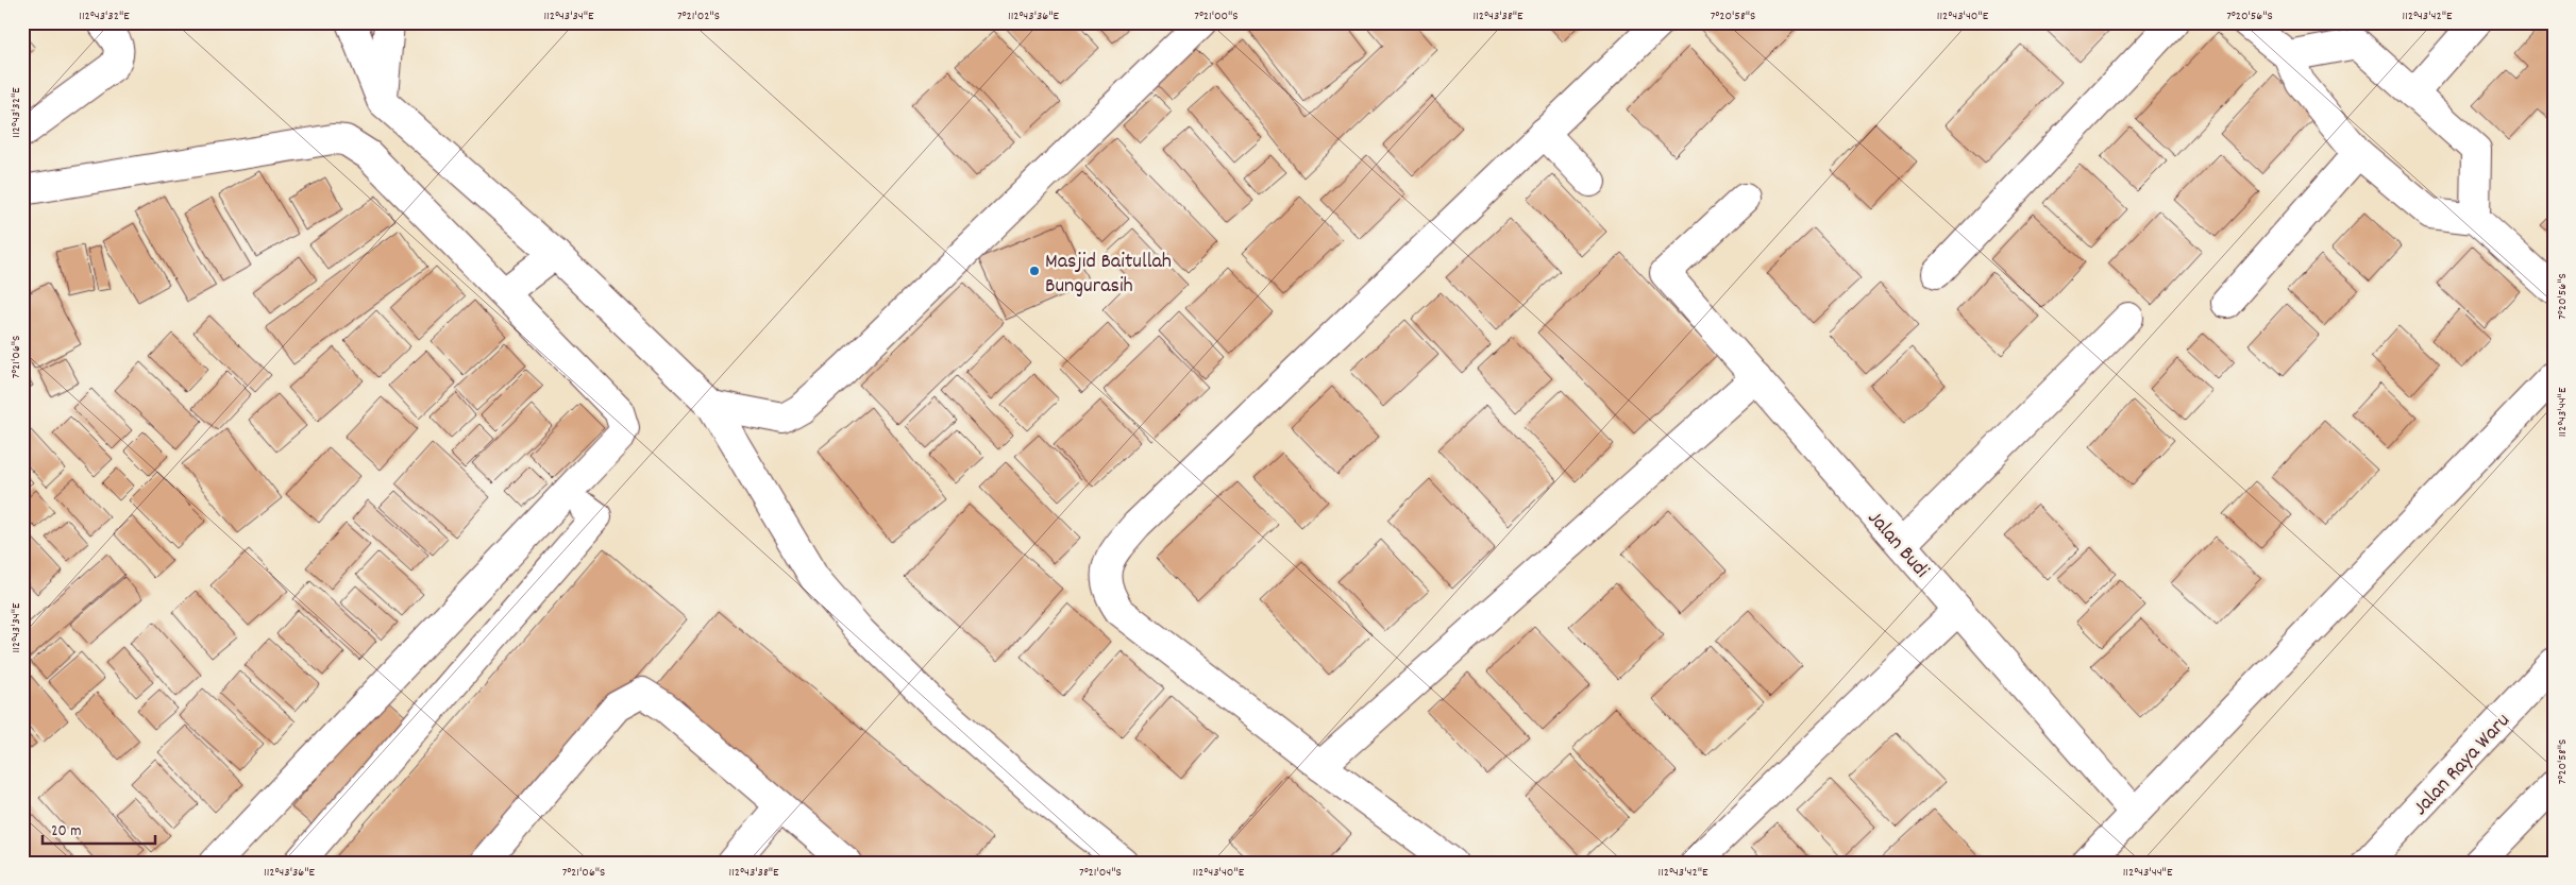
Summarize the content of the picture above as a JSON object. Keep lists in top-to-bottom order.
{
  "streets": {
    "main road": ["Jalan Budi", "Jalan Raya Waru"]
  },
  "places": ["Masjid Baitullah Bungurasih"],
  "scale_bar": "20 m",
  "coordinates": [
    "112°43'32\"E",
    "112°43'34\"E",
    "7°21'02\"S",
    "112°43'36\"E",
    "7°21'00\"S",
    "112°43'38\"E",
    "7°20'58\"S",
    "112°43'40\"E",
    "7°20'56\"S",
    "112°43'42\"E",
    "7°21'06\"S",
    "112°43'44\"E",
    "7°21'04\"S"
  ]
}
